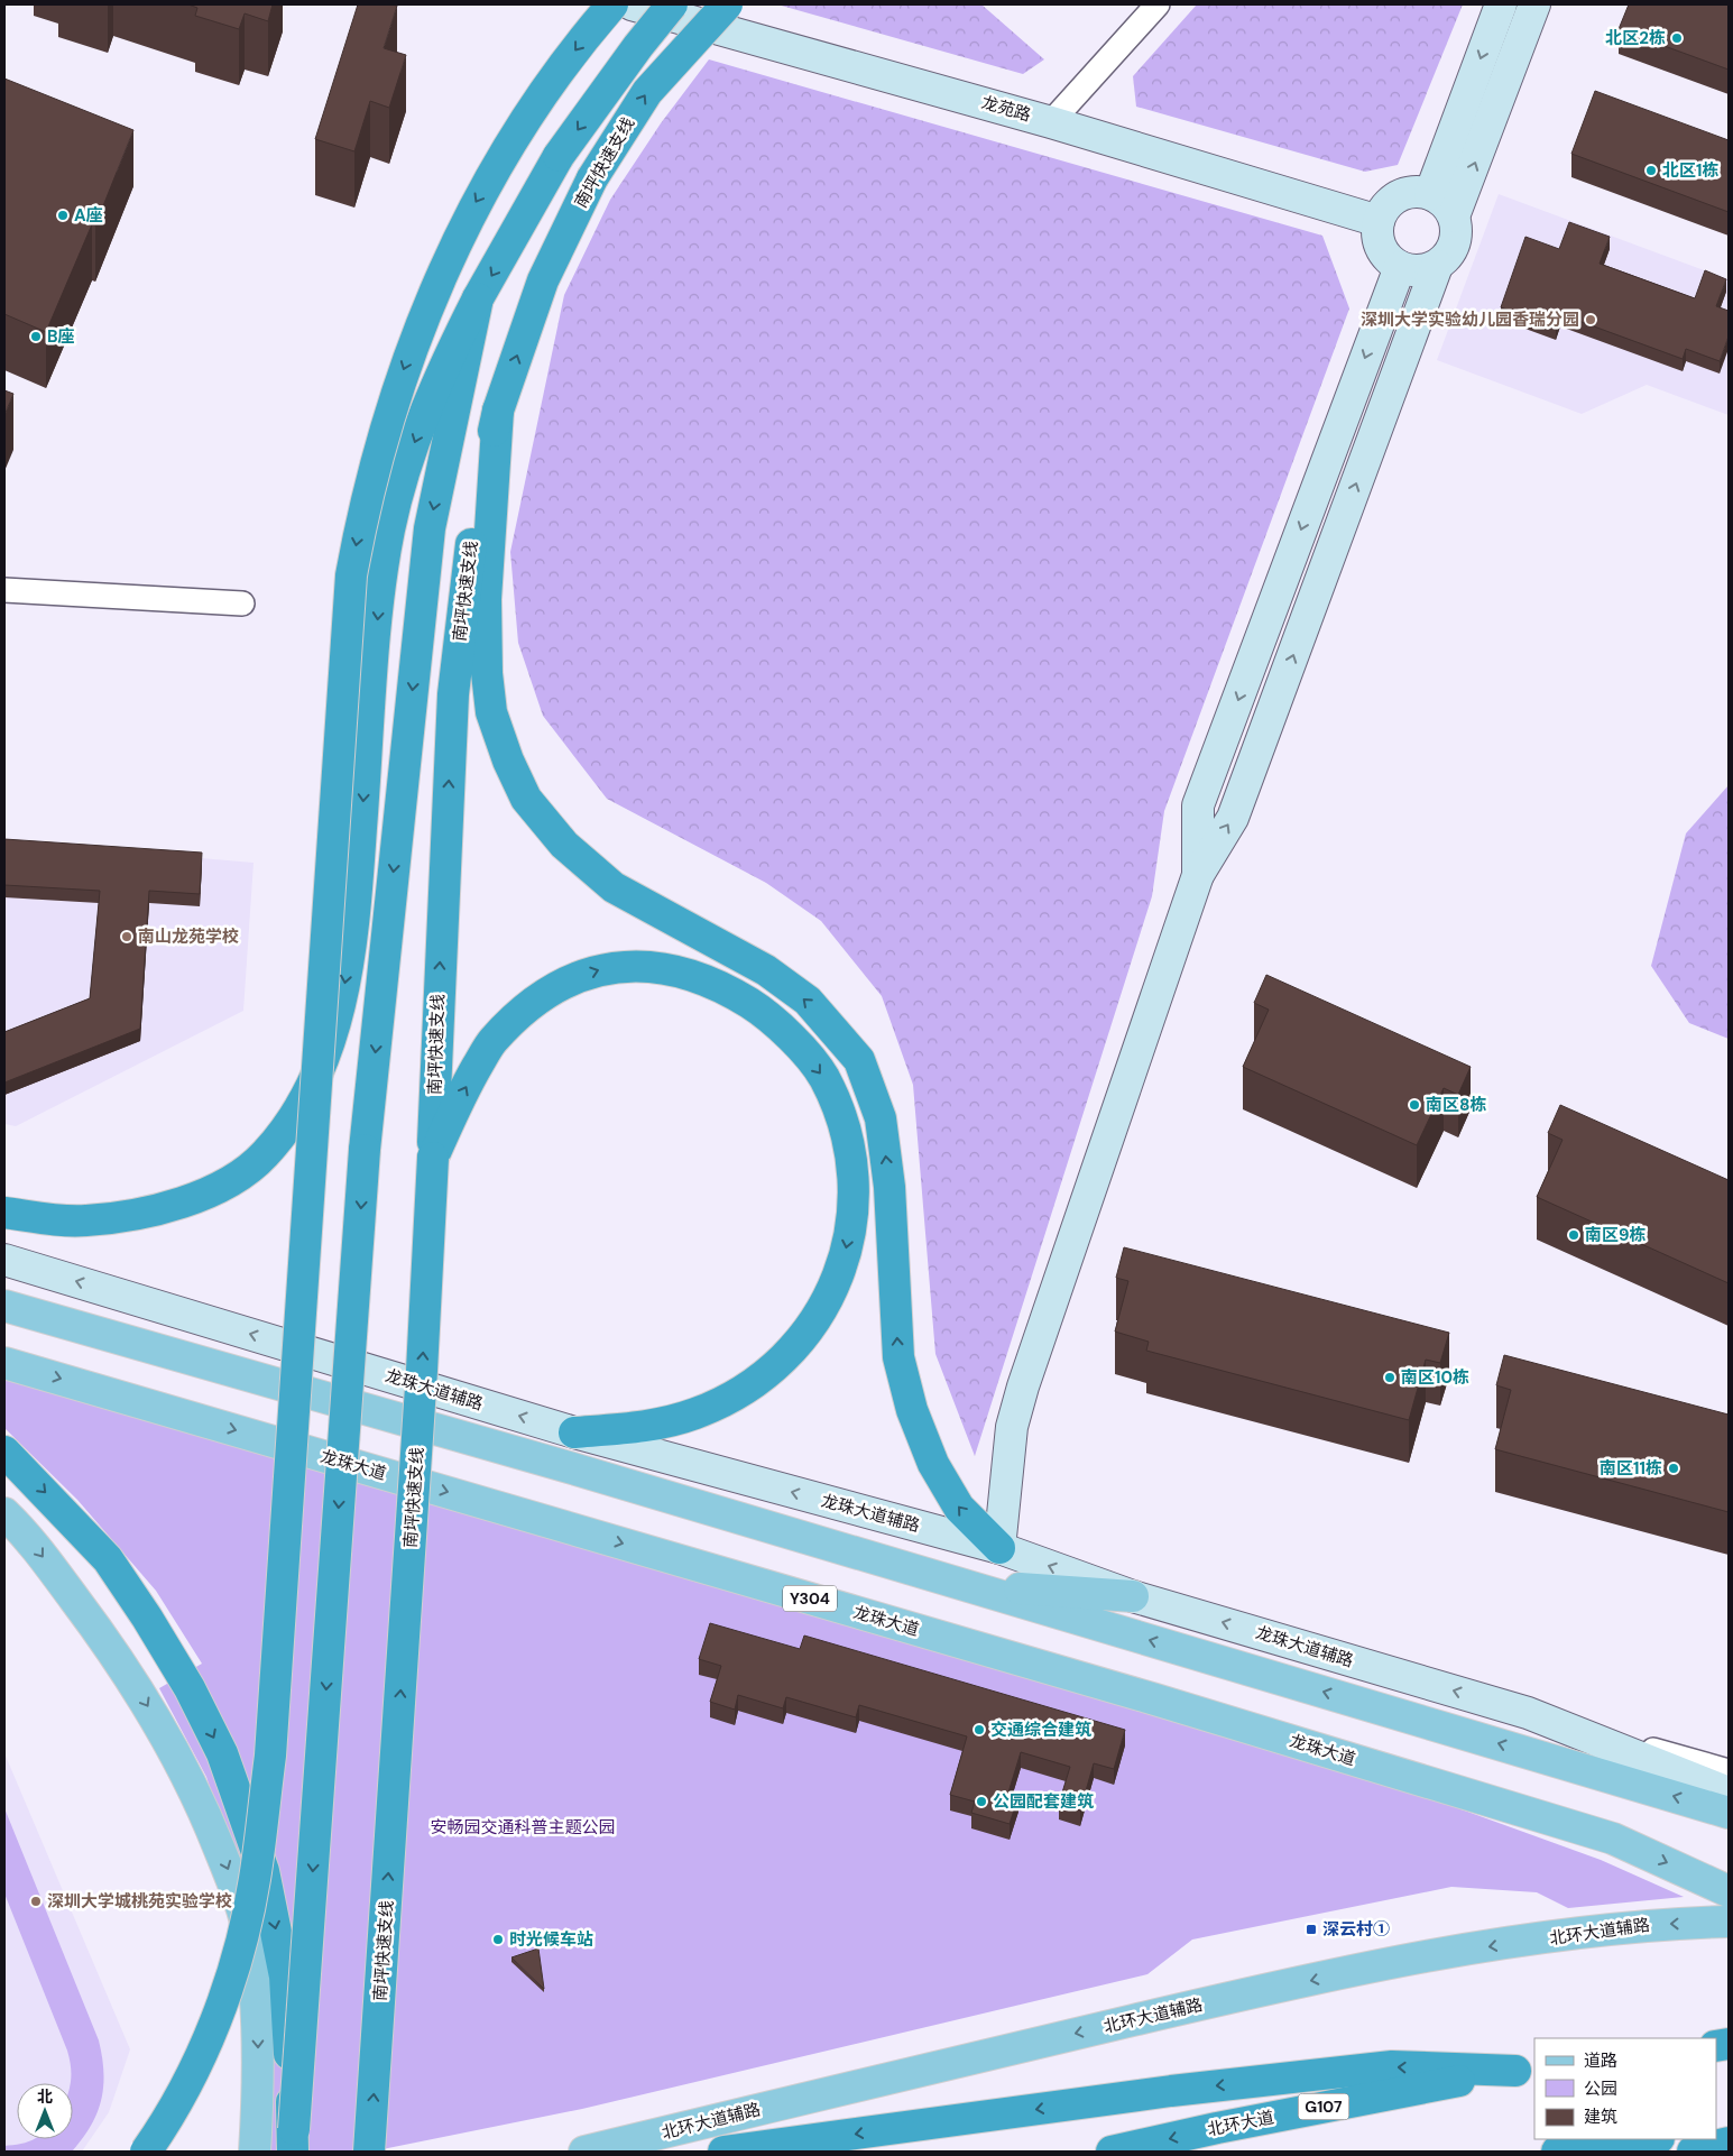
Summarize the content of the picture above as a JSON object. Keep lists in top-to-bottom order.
{
  "streets": {
    "highway": ["南坪快速支线", "G107", "北环大道"],
    "main road": ["龙珠大道", "Y304", "北环大道辅路"],
    "street": ["龙苑路", "龙珠大道辅路"]
  },
  "one_way": ["龙珠大道辅路", "北环大道辅路"],
  "parks": ["安畅园交通科普主题公园"],
  "places": {
    "other": [
      "北区2栋",
      "北区1栋",
      "A座",
      "深圳大学实验幼儿园香瑞分园",
      "B座",
      "南山龙苑学校",
      "南区8栋",
      "南区9栋",
      "南区10栋",
      "南区11栋",
      "交通综合建筑",
      "公园配套建筑",
      "深圳大学城桃苑实验学校",
      "时光候车站"
    ],
    "transit": ["深云村①"]
  },
  "legend": ["道路", "公园", "建筑"],
  "north": "top"
}
